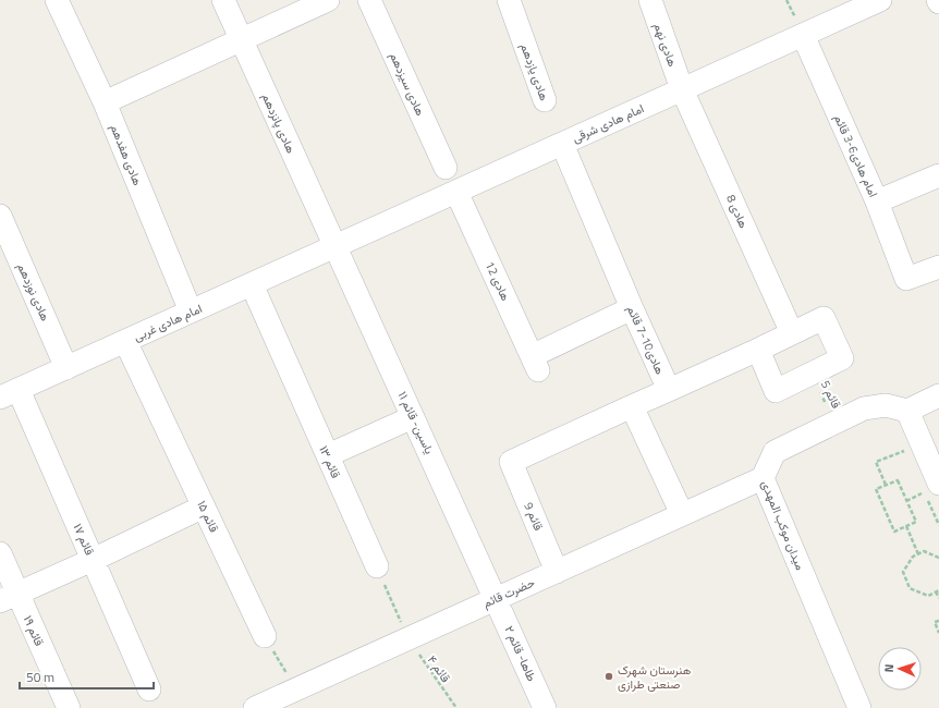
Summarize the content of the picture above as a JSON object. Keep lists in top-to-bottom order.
{
  "streets": {
    "street": [
      "هادی نهم",
      "هادی یازدهم",
      "هادی سیزدهم",
      "هادی پانزدهم",
      "امام هادی شرقی",
      "هادی هفدهم",
      "امام هادی6-3 قائم",
      "هادی 8",
      "12 هادی",
      "هادی نوزدهم",
      "امام هادی غربی",
      "هادی10-7 قائم",
      "یاسین- قائم ۱۱",
      "قائم ۱۳",
      "قائم ۱۵",
      "قائم 9",
      "میدان موکب المهدی",
      "قائم ۱۷",
      "حضرت قائم",
      "قائم ۱۹",
      "طاها- قائم ۲"
    ],
    "path": ["قائم 5", "قائم ۴"]
  },
  "crossings": [
    ["هادی نهم", "امام هادی شرقی"],
    ["هادی نهم", "هادی 8"],
    ["هادی پانزدهم", "امام هادی شرقی"],
    ["هادی پانزدهم", "امام هادی غربی"],
    ["هادی پانزدهم", "یاسین- قائم ۱۱"],
    ["امام هادی شرقی", "امام هادی6-3 قائم"],
    ["امام هادی شرقی", "هادی 8"],
    ["امام هادی شرقی", "12 هادی"],
    ["امام هادی شرقی", "امام هادی غربی"],
    ["امام هادی شرقی", "هادی10-7 قائم"],
    ["امام هادی شرقی", "یاسین- قائم ۱۱"],
    ["هادی هفدهم", "امام هادی غربی"],
    ["12 هادی", "هادی10-7 قائم"],
    ["هادی نوزدهم", "امام هادی غربی"],
    ["امام هادی غربی", "یاسین- قائم ۱۱"],
    ["امام هادی غربی", "قائم ۱۳"],
    ["امام هادی غربی", "قائم ۱۵"],
    ["امام هادی غربی", "قائم ۱۷"],
    ["قائم 5", "میدان موکب المهدی"],
    ["یاسین- قائم ۱۱", "حضرت قائم"],
    ["یاسین- قائم ۱۱", "طاها- قائم ۲"],
    ["قائم 9", "حضرت قائم"],
    ["میدان موکب المهدی", "حضرت قائم"],
    ["حضرت قائم", "طاها- قائم ۲"],
    ["حضرت قائم", "قائم ۴"]
  ],
  "places": ["هنرستان شهرک صنعتی طرازی"],
  "scale_bar": "50 m",
  "north": "left"
}
